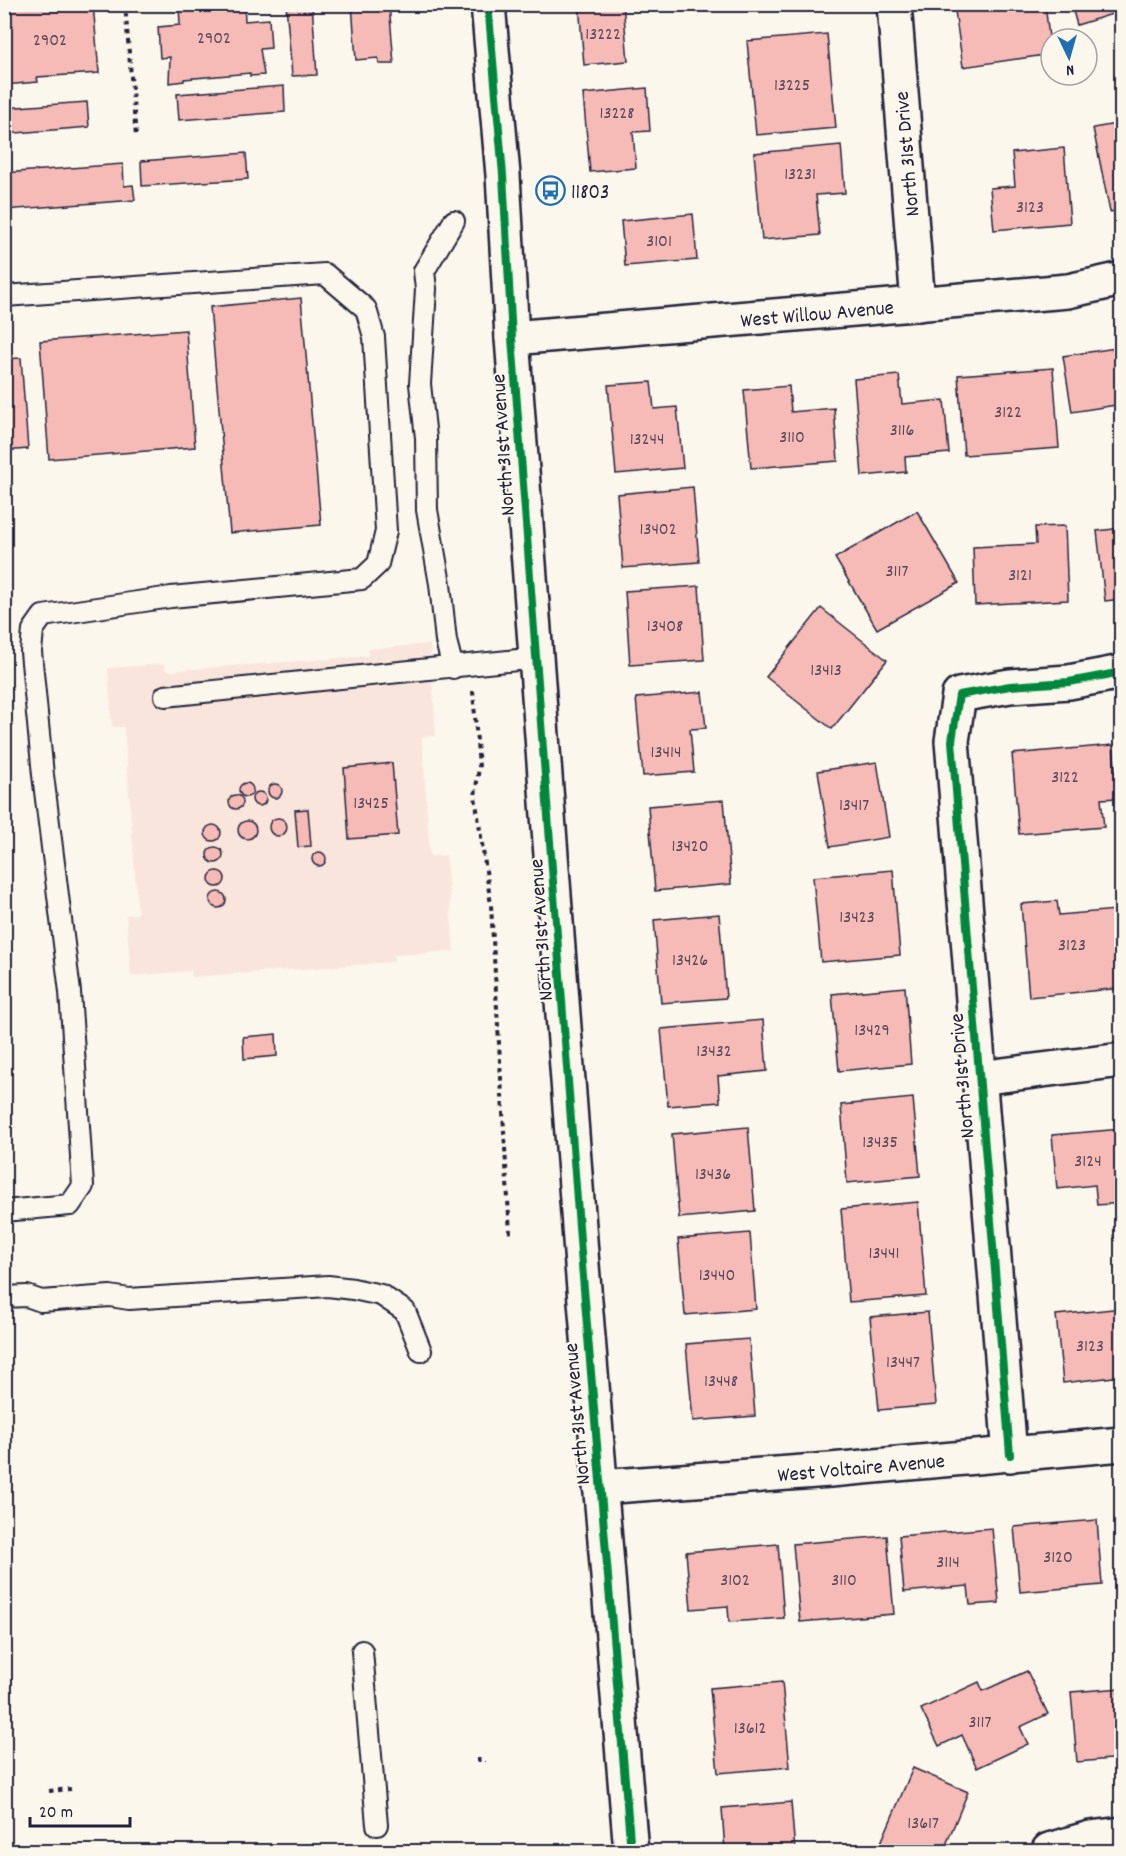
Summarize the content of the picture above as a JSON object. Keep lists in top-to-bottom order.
{
  "streets": {
    "street": [
      "North 31st Drive",
      "West Willow Avenue",
      "North 31st Avenue",
      "West Voltaire Avenue"
    ]
  },
  "crossings": [
    ["North 31st Drive", "West Willow Avenue"],
    ["North 31st Drive", "West Voltaire Avenue"],
    ["West Willow Avenue", "North 31st Avenue"],
    ["North 31st Avenue", "West Voltaire Avenue"]
  ],
  "places": {
    "bus stop": ["11803"]
  },
  "house_numbers": [
    "13222",
    "2902",
    "2902",
    "13225",
    "13228",
    "13231",
    "3123",
    "3101",
    "3122",
    "3116",
    "3110",
    "13244",
    "13402",
    "3117",
    "3121",
    "13408",
    "13413",
    "13414",
    "3122",
    "13425",
    "13417",
    "13420",
    "13423",
    "3123",
    "13426",
    "13429",
    "13432",
    "13435",
    "3124",
    "13436",
    "13441",
    "13440",
    "3123",
    "13447",
    "13448",
    "3120",
    "3114",
    "3102",
    "3110",
    "3117",
    "13612",
    "13617"
  ],
  "scale_bar": "20 m",
  "north": "bottom"
}
